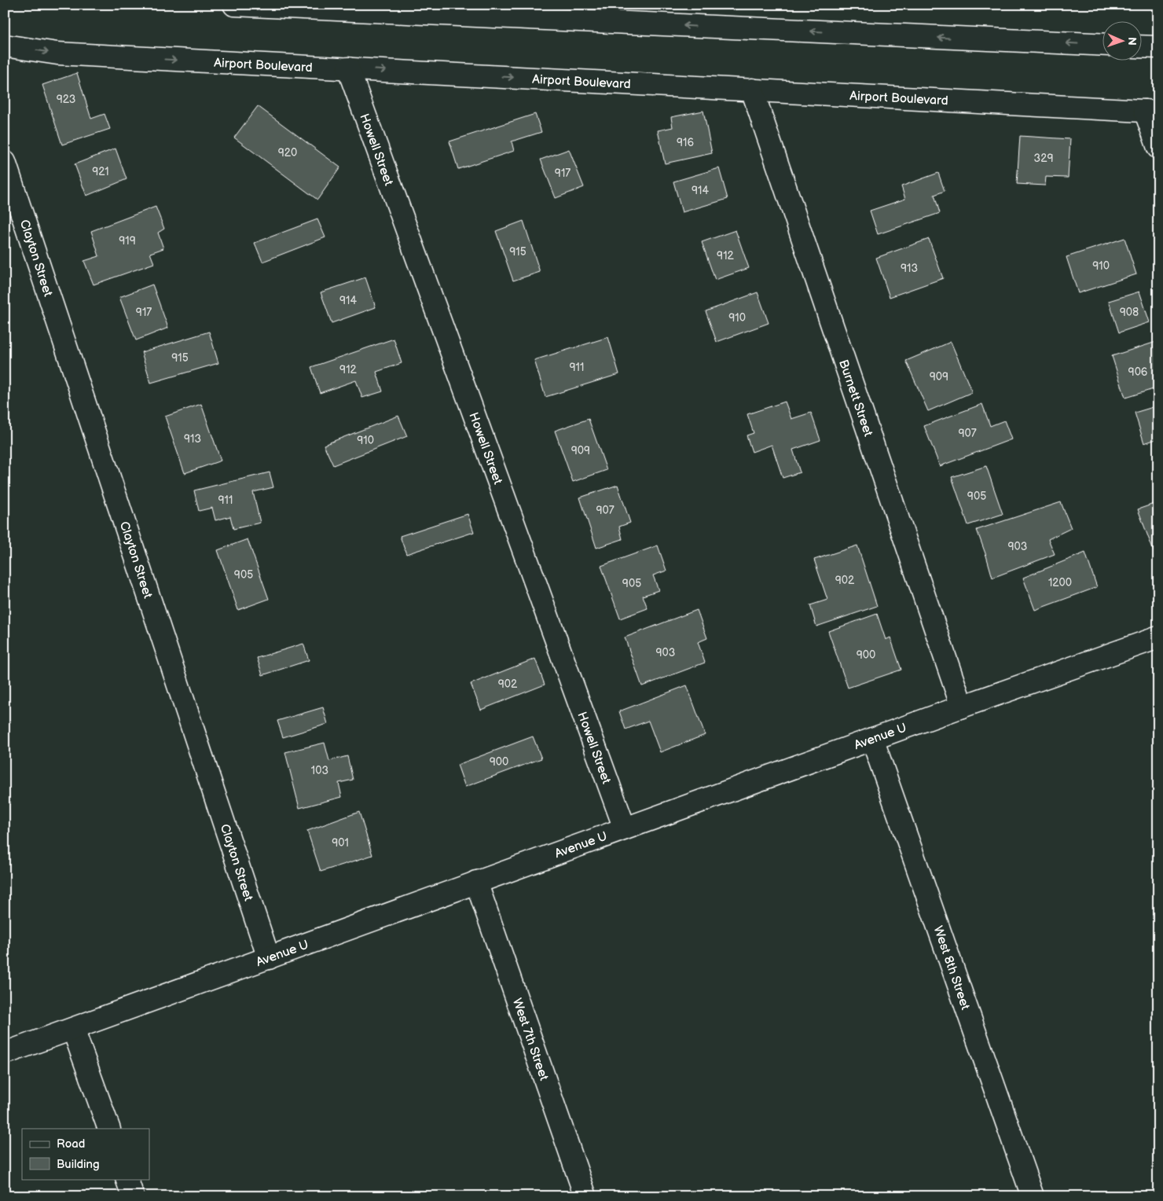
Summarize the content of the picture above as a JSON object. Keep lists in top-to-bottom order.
{
  "streets": {
    "street": [
      "Airport Boulevard",
      "Howell Street",
      "Clayton Street",
      "Burnett Street",
      "Avenue U",
      "West 8th Street",
      "West 7th Street"
    ]
  },
  "crossings": [
    ["Airport Boulevard", "Howell Street"],
    ["Airport Boulevard", "Burnett Street"],
    ["Howell Street", "Avenue U"],
    ["Clayton Street", "Avenue U"],
    ["Burnett Street", "Avenue U"],
    ["Avenue U", "West 8th Street"],
    ["Avenue U", "West 7th Street"]
  ],
  "house_numbers": [
    "923",
    "916",
    "920",
    "329",
    "921",
    "917",
    "914",
    "919",
    "915",
    "912",
    "910",
    "913",
    "914",
    "917",
    "908",
    "910",
    "915",
    "911",
    "912",
    "906",
    "909",
    "907",
    "913",
    "910",
    "909",
    "905",
    "911",
    "907",
    "903",
    "905",
    "902",
    "1200",
    "905",
    "903",
    "900",
    "902",
    "900",
    "103",
    "901"
  ],
  "legend": ["Road", "Building"],
  "north": "right"
}
